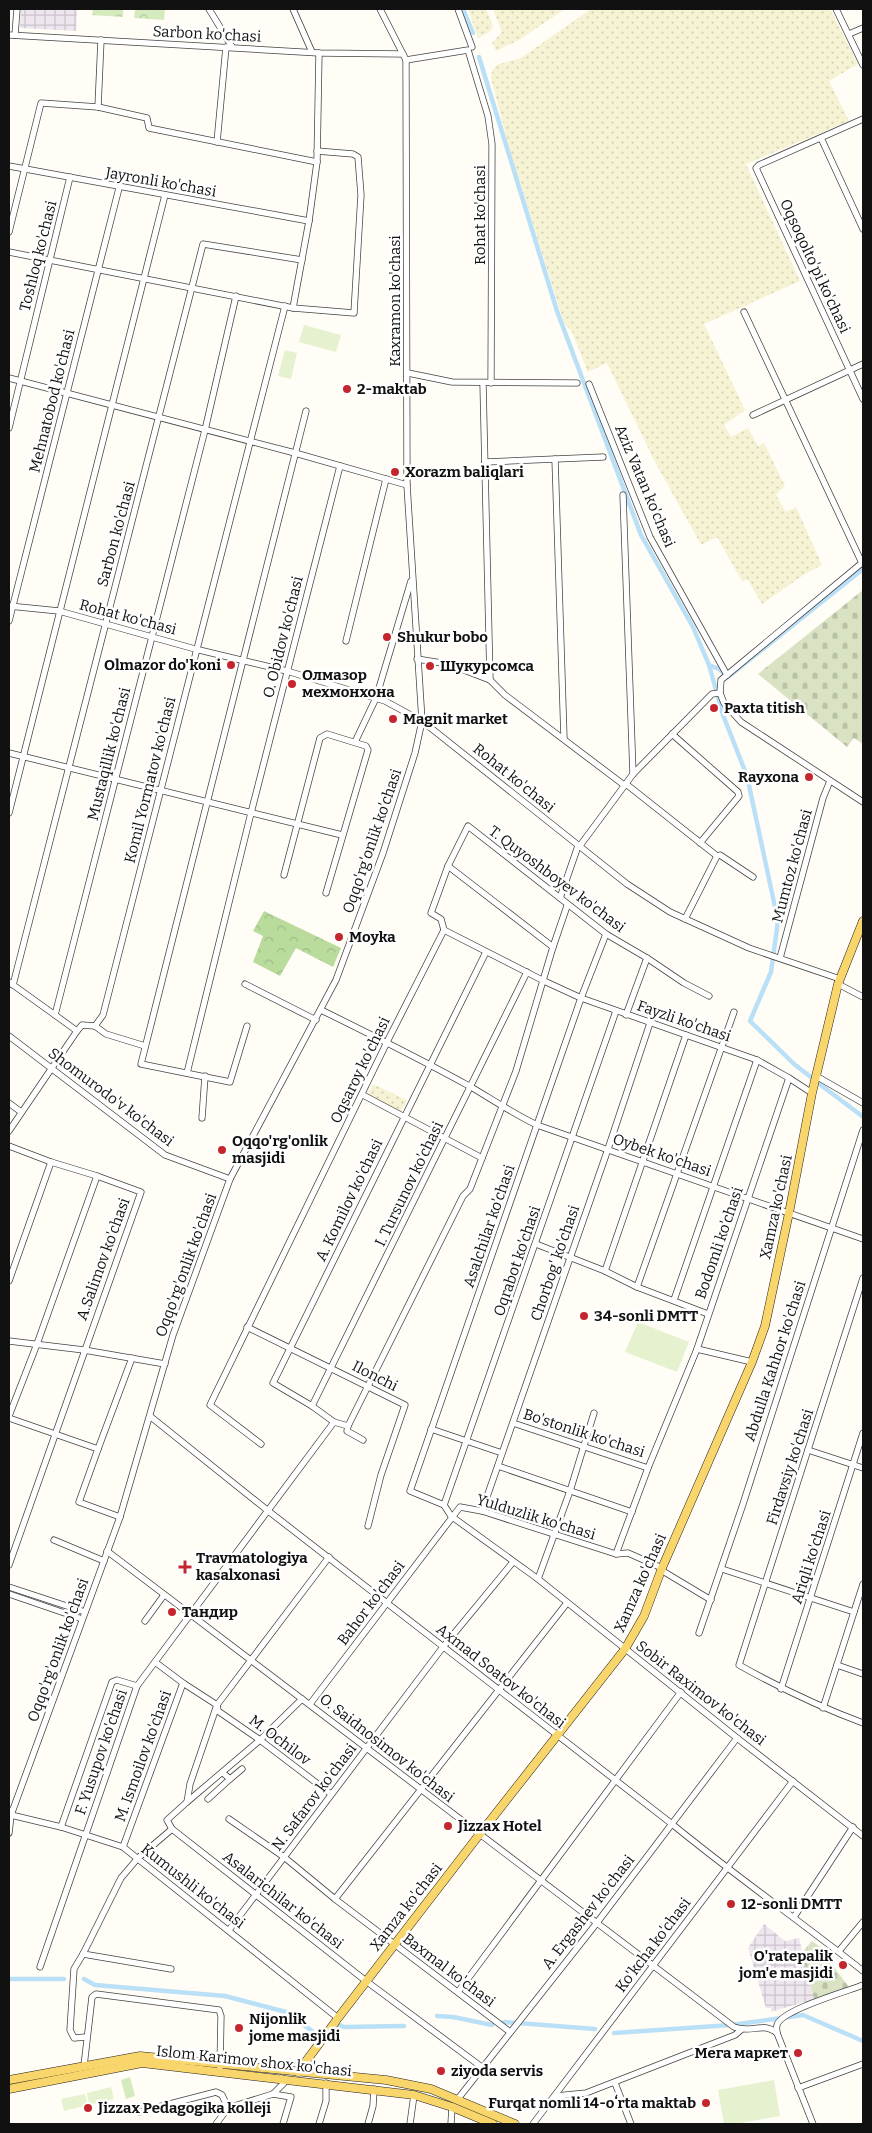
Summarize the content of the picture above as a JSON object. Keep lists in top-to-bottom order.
{
  "streets": {
    "main road": ["Xamza ko'chasi", "Islom Karimov shox ko'chasi"],
    "street": [
      "Sarbon ko'chasi",
      "Jayronli ko'chasi",
      "Rohat ko'chasi",
      "Toshloq ko'chasi",
      "Oqsoqolto'pi ko'chasi",
      "Kaxramon ko'chasi",
      "Mehnatobod ko'chasi",
      "Aziz Vatan ko'chasi",
      "O. Obidov ko'chasi",
      "Mustaqillik ko'chasi",
      "Komil Yormatov ko'chasi",
      "Oqqo'rg'onlik ko'chasi",
      "Mumtoz ko'chasi",
      "T. Quyoshboyev ko'chasi",
      "Fayzli ko'chasi",
      "Oqsaroy ko'chasi",
      "Shomurodo'v ko'chasi",
      "Oybek ko'chasi",
      "I. Tursunov ko'chasi",
      "A. Komilov ko'chasi",
      "Asalchilar ko'chasi",
      "Bodomli ko'chasi",
      "A.Salimov ko'chasi",
      "Oqrabot ko'chasi",
      "Chorbog' ko'chasi",
      "Abdulla Kahhor ko'chasi",
      "Ilonchi",
      "Bo'stonlik ko'chasi",
      "Firdavsiy ko'chasi",
      "Yulduzlik ko'chasi",
      "Ariqli ko'chasi",
      "Bahor ko'chasi",
      "Axmad Soatov ko'chasi",
      "Sobir Raximov ko'chasi",
      "M. Ochilov",
      "O. Saidnosimov ko'chasi",
      "F. Yusupov ko'chasi",
      "M. Ismoilov ko'chasi",
      "N. Safarov ko'chasi",
      "Kumushli ko'chasi",
      "Asalarichilar ko'chasi",
      "A. Ergashev ko'chasi",
      "Ko'kcha ko'chasi",
      "Baxmal ko'chasi"
    ]
  },
  "crossings": [
    ["Sarbon ko'chasi", "Rohat ko'chasi"],
    ["Sarbon ko'chasi", "Kaxramon ko'chasi"],
    ["Sarbon ko'chasi", "Mustaqillik ko'chasi"],
    ["Jayronli ko'chasi", "Toshloq ko'chasi"],
    ["Jayronli ko'chasi", "Mehnatobod ko'chasi"],
    ["Rohat ko'chasi", "Kaxramon ko'chasi"],
    ["Rohat ko'chasi", "Mehnatobod ko'chasi"],
    ["Rohat ko'chasi", "O. Obidov ko'chasi"],
    ["Rohat ko'chasi", "Mustaqillik ko'chasi"],
    ["Rohat ko'chasi", "Komil Yormatov ko'chasi"],
    ["Rohat ko'chasi", "Oqqo'rg'onlik ko'chasi"],
    ["Rohat ko'chasi", "Mumtoz ko'chasi"],
    ["Rohat ko'chasi", "Xamza ko'chasi"],
    ["Kaxramon ko'chasi", "Oqqo'rg'onlik ko'chasi"],
    ["Oqqo'rg'onlik ko'chasi", "Shomurodo'v ko'chasi"],
    ["Oqqo'rg'onlik ko'chasi", "Oybek ko'chasi"],
    ["Oqqo'rg'onlik ko'chasi", "Axmad Soatov ko'chasi"],
    ["Oqqo'rg'onlik ko'chasi", "O. Saidnosimov ko'chasi"],
    ["Oqqo'rg'onlik ko'chasi", "Kumushli ko'chasi"],
    ["T. Quyoshboyev ko'chasi", "Asalchilar ko'chasi"],
    ["Fayzli ko'chasi", "Oqsaroy ko'chasi"],
    ["Fayzli ko'chasi", "I. Tursunov ko'chasi"],
    ["Fayzli ko'chasi", "A. Komilov ko'chasi"],
    ["Fayzli ko'chasi", "Xamza ko'chasi"],
    ["Fayzli ko'chasi", "Asalchilar ko'chasi"],
    ["Fayzli ko'chasi", "Bodomli ko'chasi"],
    ["Fayzli ko'chasi", "Oqrabot ko'chasi"],
    ["Fayzli ko'chasi", "Chorbog' ko'chasi"],
    ["Oqsaroy ko'chasi", "Oybek ko'chasi"],
    ["Oqsaroy ko'chasi", "Ilonchi"],
    ["Oybek ko'chasi", "I. Tursunov ko'chasi"],
    ["Oybek ko'chasi", "A. Komilov ko'chasi"],
    ["Oybek ko'chasi", "Xamza ko'chasi"],
    ["Oybek ko'chasi", "Asalchilar ko'chasi"],
    ["Oybek ko'chasi", "Bodomli ko'chasi"],
    ["Oybek ko'chasi", "Oqrabot ko'chasi"],
    ["Oybek ko'chasi", "Chorbog' ko'chasi"],
    ["Oybek ko'chasi", "Abdulla Kahhor ko'chasi"],
    ["I. Tursunov ko'chasi", "A. Komilov ko'chasi"],
    ["I. Tursunov ko'chasi", "Ilonchi"],
    ["A. Komilov ko'chasi", "Ilonchi"],
    ["A. Komilov ko'chasi", "F. Yusupov ko'chasi"],
    ["Xamza ko'chasi", "Yulduzlik ko'chasi"],
    ["Xamza ko'chasi", "Axmad Soatov ko'chasi"],
    ["Xamza ko'chasi", "Sobir Raximov ko'chasi"],
    ["Xamza ko'chasi", "O. Saidnosimov ko'chasi"],
    ["Xamza ko'chasi", "Kumushli ko'chasi"],
    ["Xamza ko'chasi", "Asalarichilar ko'chasi"],
    ["Xamza ko'chasi", "Baxmal ko'chasi"],
    ["Xamza ko'chasi", "Islom Karimov shox ko'chasi"],
    ["Asalchilar ko'chasi", "Oqrabot ko'chasi"],
    ["Bodomli ko'chasi", "Bo'stonlik ko'chasi"],
    ["Bodomli ko'chasi", "Yulduzlik ko'chasi"],
    ["Chorbog' ko'chasi", "Bo'stonlik ko'chasi"],
    ["Chorbog' ko'chasi", "Yulduzlik ko'chasi"],
    ["Abdulla Kahhor ko'chasi", "Yulduzlik ko'chasi"],
    ["Firdavsiy ko'chasi", "Ariqli ko'chasi"],
    ["Yulduzlik ko'chasi", "Bahor ko'chasi"],
    ["Yulduzlik ko'chasi", "Sobir Raximov ko'chasi"],
    ["Bahor ko'chasi", "Axmad Soatov ko'chasi"],
    ["Bahor ko'chasi", "Sobir Raximov ko'chasi"],
    ["Bahor ko'chasi", "O. Saidnosimov ko'chasi"],
    ["Axmad Soatov ko'chasi", "F. Yusupov ko'chasi"],
    ["Axmad Soatov ko'chasi", "N. Safarov ko'chasi"],
    ["Axmad Soatov ko'chasi", "A. Ergashev ko'chasi"],
    ["Axmad Soatov ko'chasi", "Ko'kcha ko'chasi"],
    ["Sobir Raximov ko'chasi", "N. Safarov ko'chasi"],
    ["Sobir Raximov ko'chasi", "A. Ergashev ko'chasi"],
    ["Sobir Raximov ko'chasi", "Ko'kcha ko'chasi"],
    ["M. Ochilov", "M. Ismoilov ko'chasi"],
    ["M. Ochilov", "N. Safarov ko'chasi"],
    ["O. Saidnosimov ko'chasi", "F. Yusupov ko'chasi"],
    ["O. Saidnosimov ko'chasi", "N. Safarov ko'chasi"],
    ["O. Saidnosimov ko'chasi", "A. Ergashev ko'chasi"],
    ["O. Saidnosimov ko'chasi", "Ko'kcha ko'chasi"],
    ["F. Yusupov ko'chasi", "Kumushli ko'chasi"],
    ["M. Ismoilov ko'chasi", "Kumushli ko'chasi"],
    ["N. Safarov ko'chasi", "Kumushli ko'chasi"],
    ["N. Safarov ko'chasi", "Asalarichilar ko'chasi"],
    ["N. Safarov ko'chasi", "Baxmal ko'chasi"],
    ["Asalarichilar ko'chasi", "A. Ergashev ko'chasi"],
    ["A. Ergashev ko'chasi", "Baxmal ko'chasi"],
    ["A. Ergashev ko'chasi", "Islom Karimov shox ko'chasi"]
  ],
  "places": {
    "other": [
      "2-maktab",
      "Xorazm baliqlari",
      "Shukur bobo",
      "Olmazor do'koni",
      "Шукурсомса",
      "Олмазор мехмонхона",
      "Paxta titish",
      "Magnit market",
      "Rayxona",
      "Moyka",
      "Oqqo'rg'onlik masjidi",
      "34-sonli DMTT",
      "Тандир",
      "Jizzax Hotel",
      "12-sonli DMTT",
      "O'ratepalik jom'e masjidi",
      "Nijonlik jome masjidi",
      "Мега маркет",
      "ziyoda servis",
      "Furqat nomli 14-oʻrta maktab",
      "Jizzax Pedagogika kolleji"
    ],
    "health": ["Travmatologiya kasalxonasi"]
  }
}
